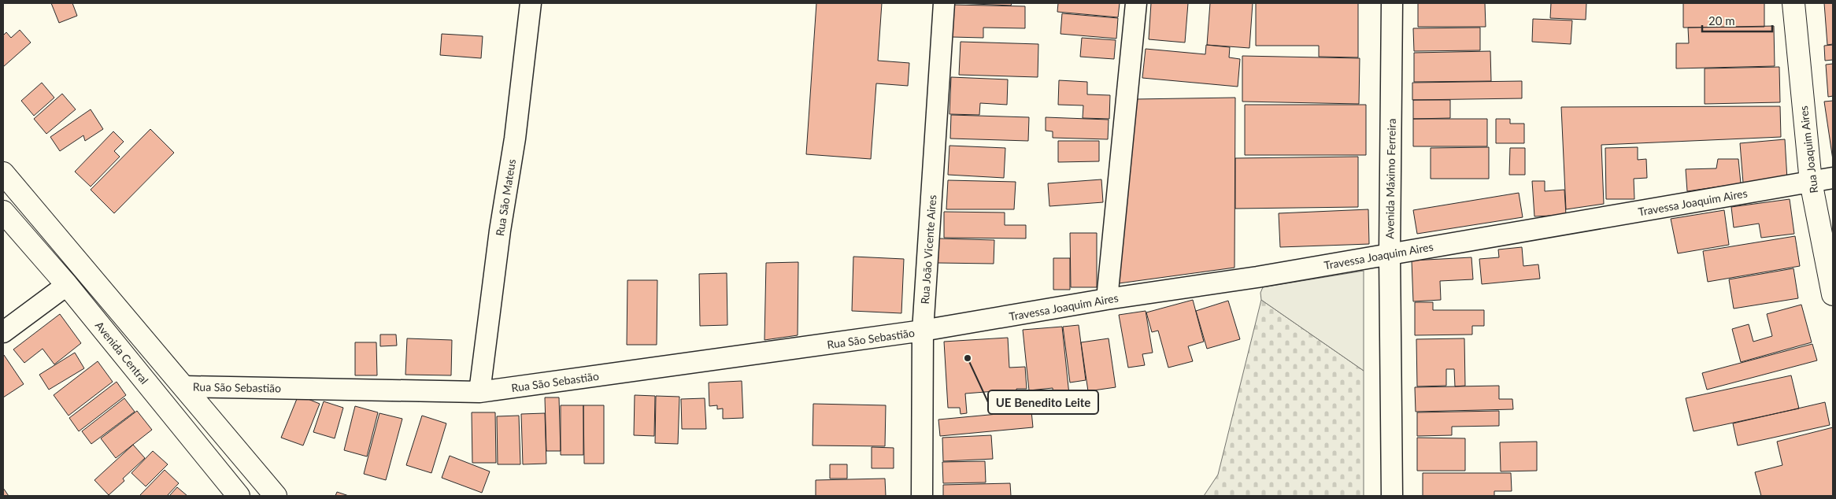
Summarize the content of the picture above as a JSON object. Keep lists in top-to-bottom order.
{
  "streets": {
    "main road": ["Rua Joaquim Aires", "Avenida Central"],
    "street": [
      "Avenida Máximo Ferreira",
      "Rua São Mateus",
      "Travessa Joaquim Aires",
      "Rua João Vicente Aires",
      "Rua São Sebastião"
    ]
  },
  "crossings": [
    ["Rua Joaquim Aires", "Travessa Joaquim Aires"],
    ["Avenida Máximo Ferreira", "Travessa Joaquim Aires"],
    ["Rua São Mateus", "Rua São Sebastião"],
    ["Travessa Joaquim Aires", "Rua João Vicente Aires"],
    ["Travessa Joaquim Aires", "Rua São Sebastião"],
    ["Rua João Vicente Aires", "Rua São Sebastião"]
  ],
  "places": ["UE Benedito Leite"],
  "scale_bar": "20 m"
}
